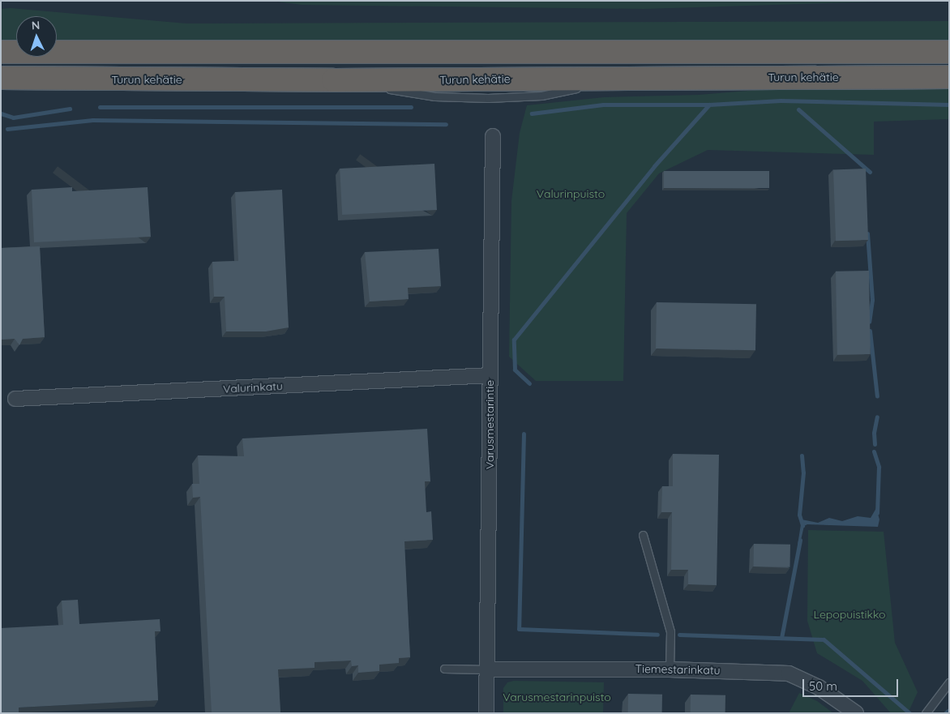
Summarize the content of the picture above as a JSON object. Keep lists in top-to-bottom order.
{
  "streets": {
    "highway": ["Turun kehätie"],
    "street": ["Valurinkatu", "Varusmestarintie", "Tiemestarinkatu"]
  },
  "crossings": [
    ["Valurinkatu", "Varusmestarintie"],
    ["Varusmestarintie", "Tiemestarinkatu"]
  ],
  "parks": ["Valurinpuisto", "Lepopuistikko", "Varusmestarinpuisto"],
  "scale_bar": "50 m",
  "north": "top"
}
